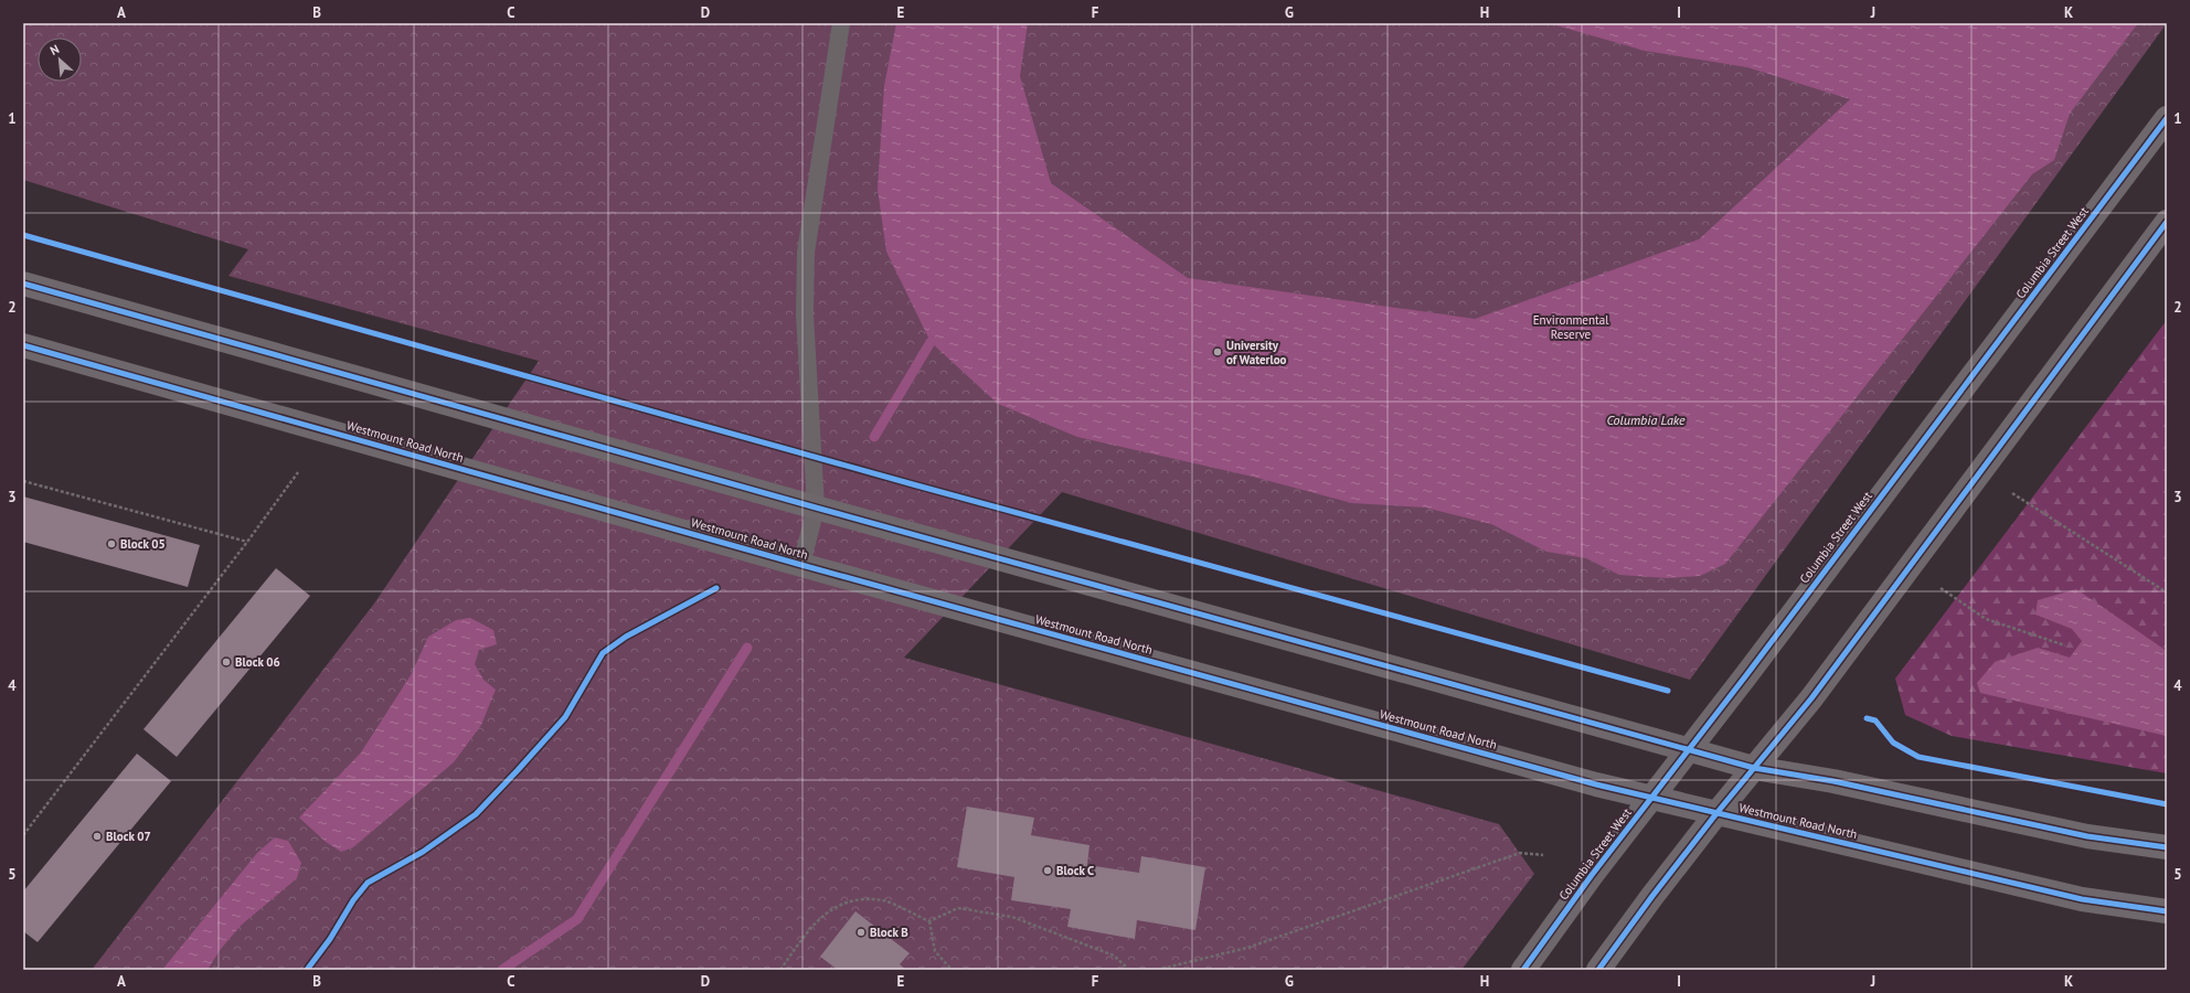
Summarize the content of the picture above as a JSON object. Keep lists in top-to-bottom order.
{
  "streets": {
    "main road": ["Columbia Street West", "Westmount Road North"]
  },
  "crossings": [
    ["Columbia Street West", "Westmount Road North"]
  ],
  "water": ["Columbia Lake"],
  "parks": ["Environmental Reserve"],
  "places": [
    "University of Waterloo",
    "Block 05",
    "Block 06",
    "Block 07",
    "Block C",
    "Block B"
  ],
  "north": "top left",
  "grid": {
    "columns": [
      "A",
      "B",
      "C",
      "D",
      "E",
      "F",
      "G",
      "H",
      "I",
      "J",
      "K"
    ],
    "rows": [
      "1",
      "2",
      "3",
      "4",
      "5"
    ]
  }
}
